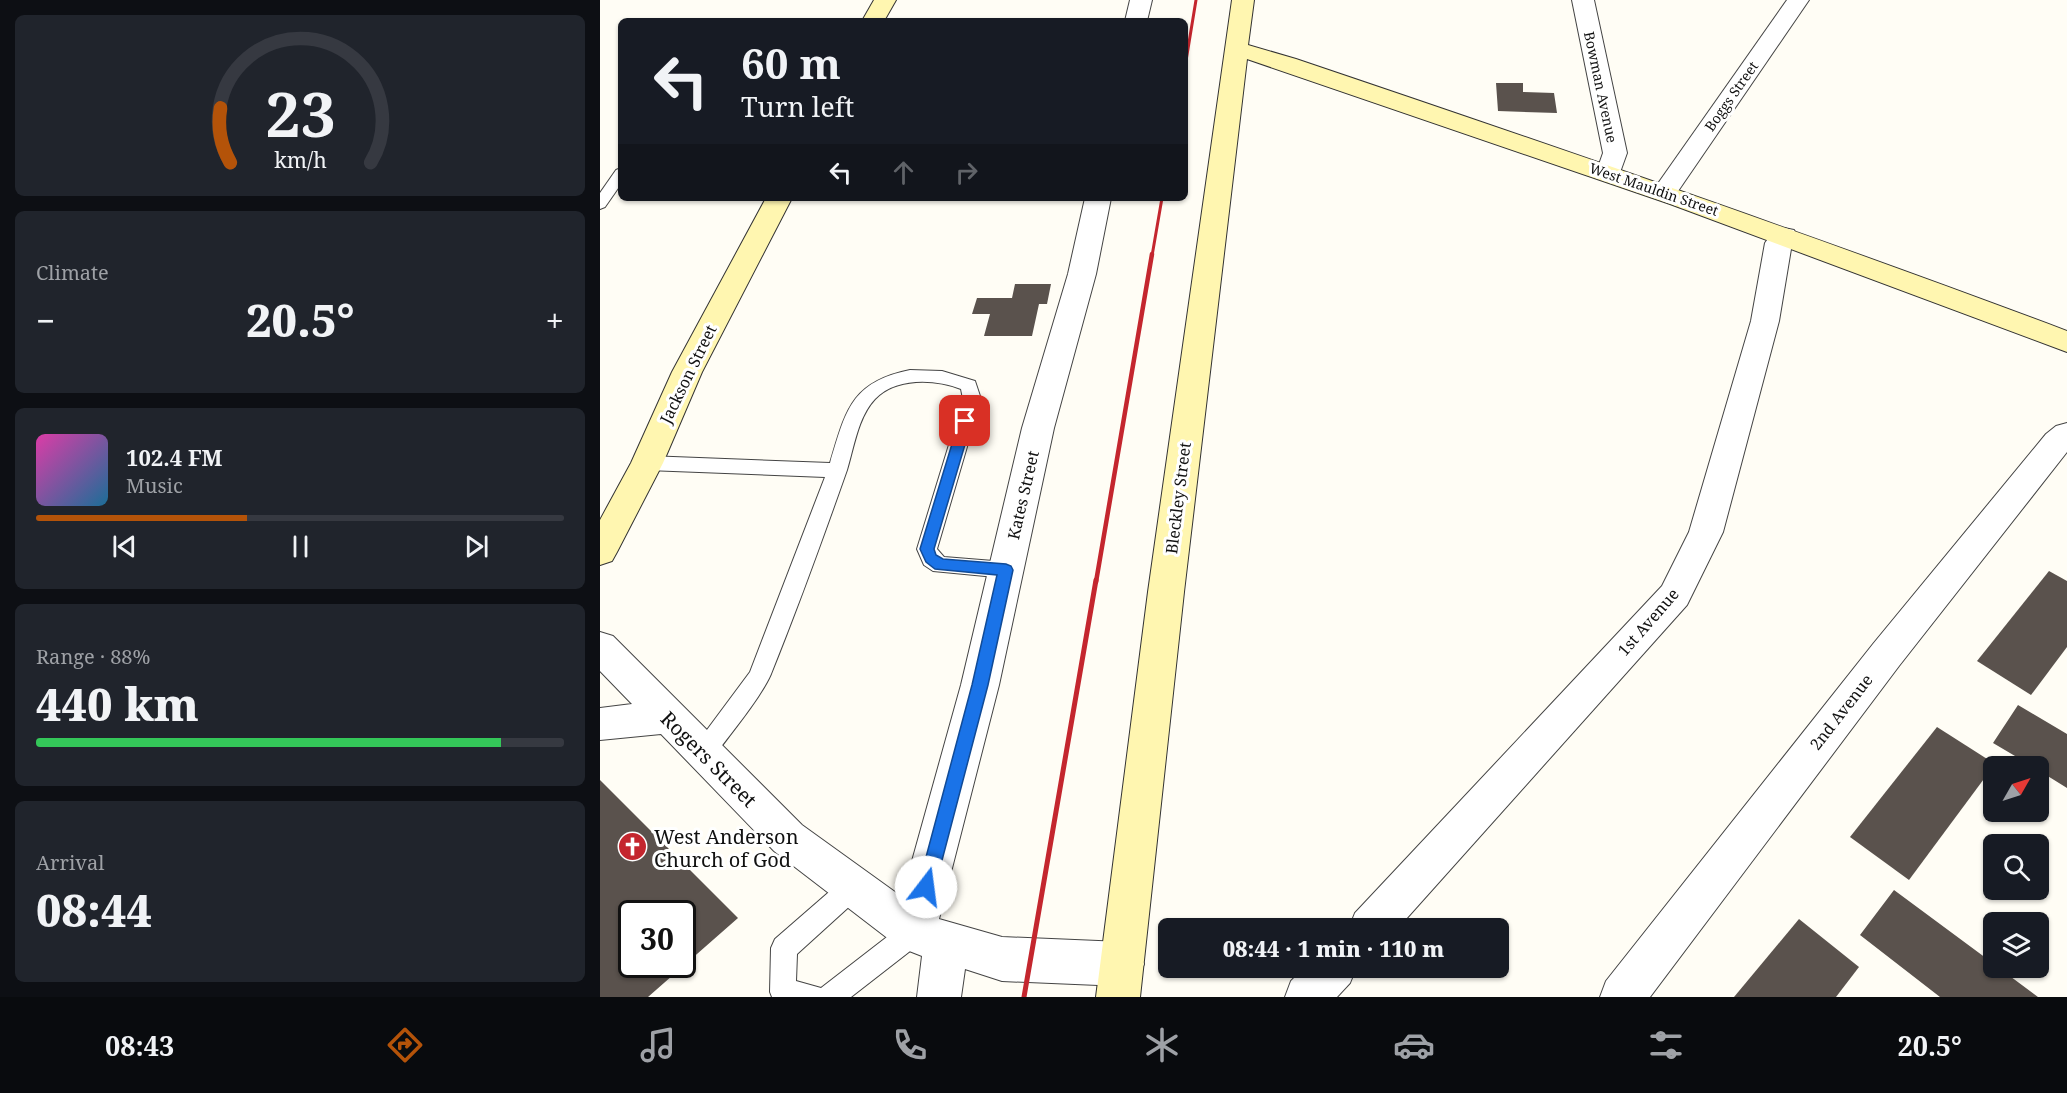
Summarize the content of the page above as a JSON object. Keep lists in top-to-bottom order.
{
  "streets": {
    "street": [
      "Bowman Avenue",
      "Boggs Street",
      "West Mauldin Street",
      "Jackson Street",
      "Kates Street",
      "Bleckley Street",
      "1st Avenue",
      "2nd Avenue",
      "Rogers Street"
    ]
  },
  "crossings": [
    ["Bowman Avenue", "West Mauldin Street"],
    ["Boggs Street", "West Mauldin Street"],
    ["West Mauldin Street", "Bleckley Street"],
    ["West Mauldin Street", "1st Avenue"],
    ["Kates Street", "Rogers Street"],
    ["Bleckley Street", "Rogers Street"]
  ],
  "places": {
    "church": ["West Anderson Church of God"]
  },
  "north": "top right",
  "page": {
    "turn": ["60 m", "Turn left"],
    "tile": [
      "Climate",
      ["Range · 88%", "440 km"],
      ["Arrival", "08:44"]
    ],
    "heat": ["−", "20.5°", "+"],
    "song": ["102.4 FM", "Music"],
    "limit": "30",
    "trip": "08:44 · 1 min · 110 m",
    "tabs": ["08:43", "20.5°"],
    "gauge": ["23", "km/h"]
  }
}
